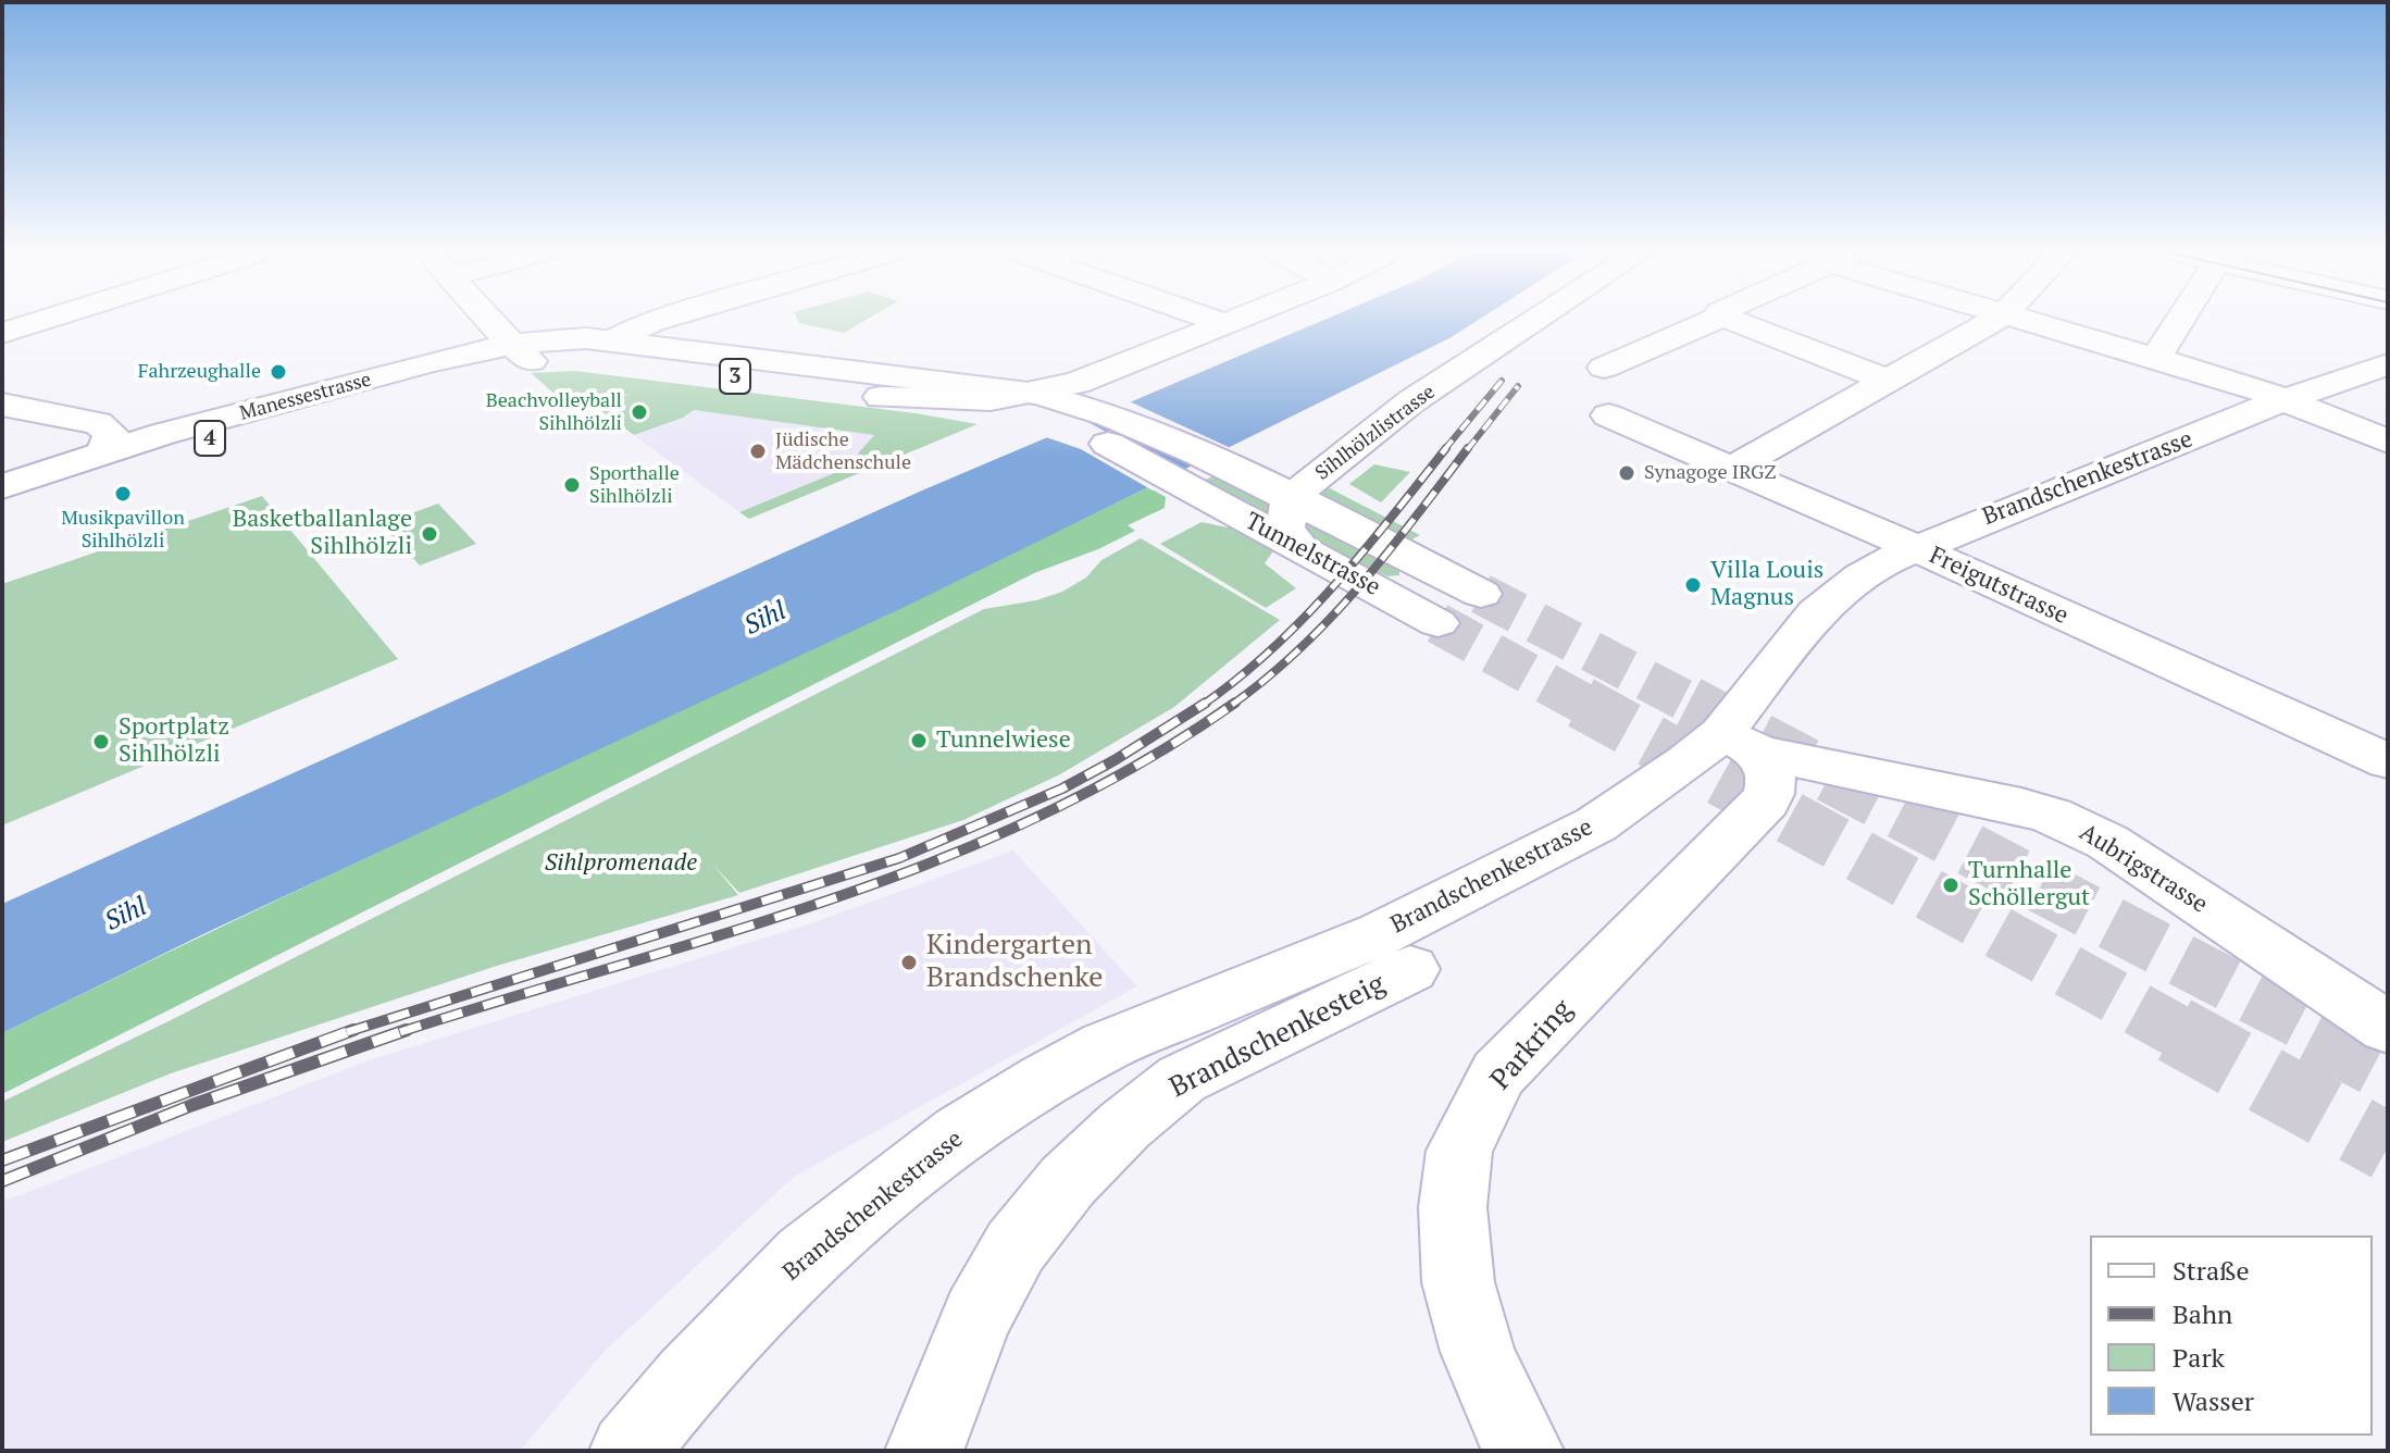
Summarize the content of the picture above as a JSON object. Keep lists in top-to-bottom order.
{
  "streets": {
    "street": [
      "3",
      "Manessestrasse",
      "Sihlhölzlistrasse",
      "4",
      "Brandschenkestrasse",
      "Tunnelstrasse",
      "Freigutstrasse",
      "Aubrigstrasse",
      "Brandschenkesteig",
      "Parkring"
    ]
  },
  "crossings": [
    ["Manessestrasse", "Tunnelstrasse"],
    ["Sihlhölzlistrasse", "Tunnelstrasse"],
    ["Brandschenkestrasse", "Freigutstrasse"],
    ["Brandschenkestrasse", "Aubrigstrasse"],
    ["Brandschenkestrasse", "Parkring"],
    ["Aubrigstrasse", "Parkring"]
  ],
  "water": ["Sihl"],
  "parks": ["Sihlpromenade"],
  "places": [
    "Fahrzeughalle",
    "Beachvolleyball Sihlhölzli",
    "Jüdische Mädchenschule",
    "Synagoge IRGZ",
    "Sporthalle Sihlhölzli",
    "Musikpavillon Sihlhölzli",
    "Basketballanlage Sihlhölzli",
    "Villa Louis Magnus",
    "Tunnelwiese",
    "Sportplatz Sihlhölzli",
    "Turnhalle Schöllergut",
    "Kindergarten Brandschenke"
  ],
  "legend": [
    "Straße",
    "Bahn",
    "Park",
    "Wasser"
  ]
}
